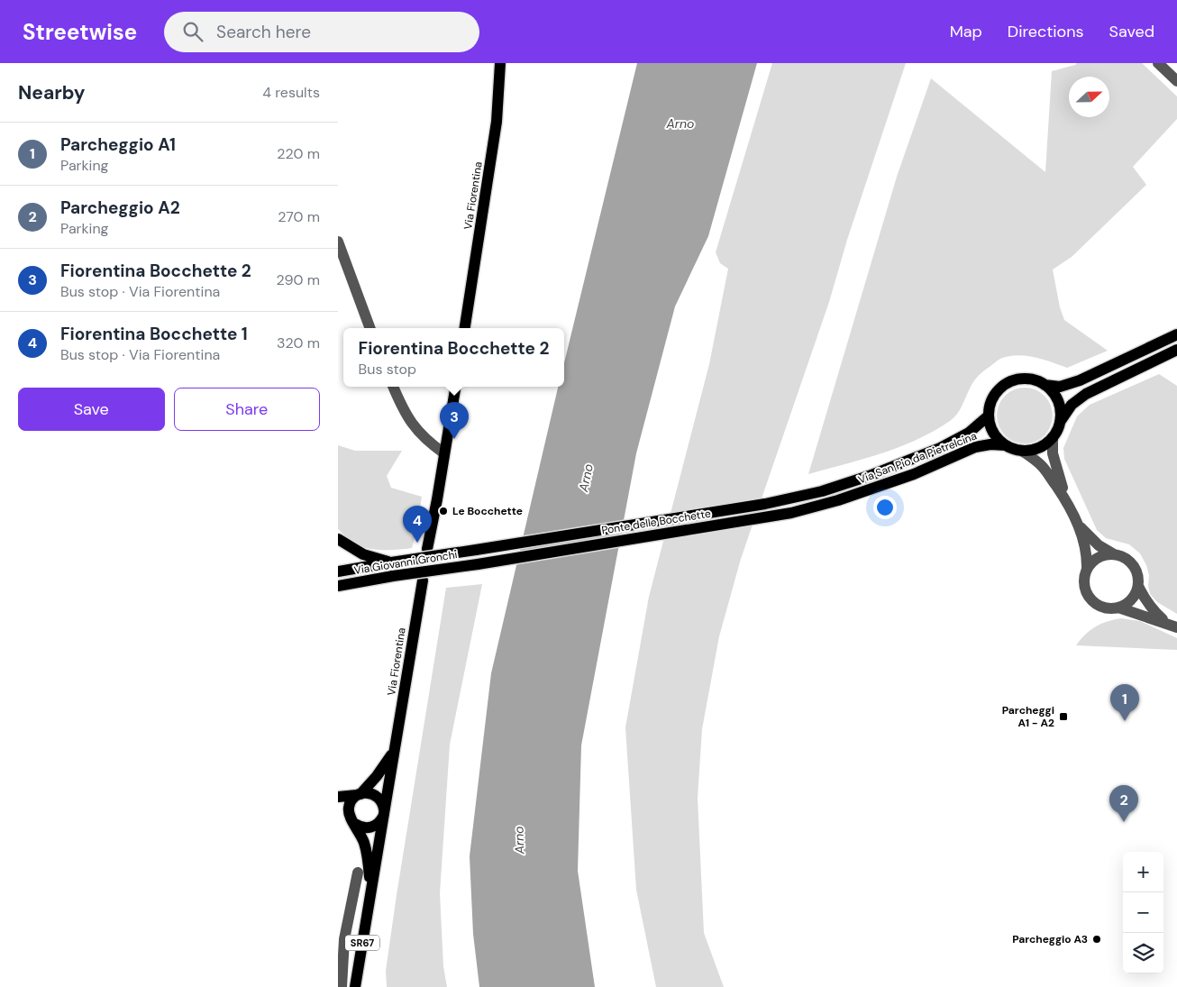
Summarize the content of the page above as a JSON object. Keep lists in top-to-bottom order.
{
  "streets": {
    "main road": [
      "Via Fiorentina",
      "Via San Pio da Pietrelcina",
      "Ponte delle Bocchette",
      "Via Giovanni Gronchi",
      "SR67"
    ]
  },
  "crossings": [
    ["Via San Pio da Pietrelcina", "Ponte delle Bocchette"],
    ["Ponte delle Bocchette", "Via Giovanni Gronchi"]
  ],
  "water": ["Arno"],
  "places": {
    "other": ["Le Bocchette", "Parcheggio A3"],
    "transit": ["Parcheggi A1 - A2"]
  },
  "north": "right",
  "page": {
    "header": "Streetwise",
    "search": "Search here",
    "nav": ["Map", "Directions", "Saved"],
    "heading": ["Nearby", "4 results"],
    "list": [
      {
        "mark": "1",
        "name": "Parcheggio A1",
        "note": "Parking",
        "value": "220 m"
      },
      {
        "mark": "2",
        "name": "Parcheggio A2",
        "note": "Parking",
        "value": "270 m"
      },
      {
        "mark": "3",
        "name": "Fiorentina Bocchette 2",
        "note": "Bus stop · Via Fiorentina",
        "value": "290 m"
      },
      {
        "mark": "4",
        "name": "Fiorentina Bocchette 1",
        "note": "Bus stop · Via Fiorentina",
        "value": "320 m"
      }
    ],
    "popup": ["Fiorentina Bocchette 2", "Bus stop"],
    "buttons": ["Save", "Share"],
    "pins": [
      "3",
      "4",
      "1",
      "2"
    ],
    "map_buttons": ["+", "−"]
  }
}
